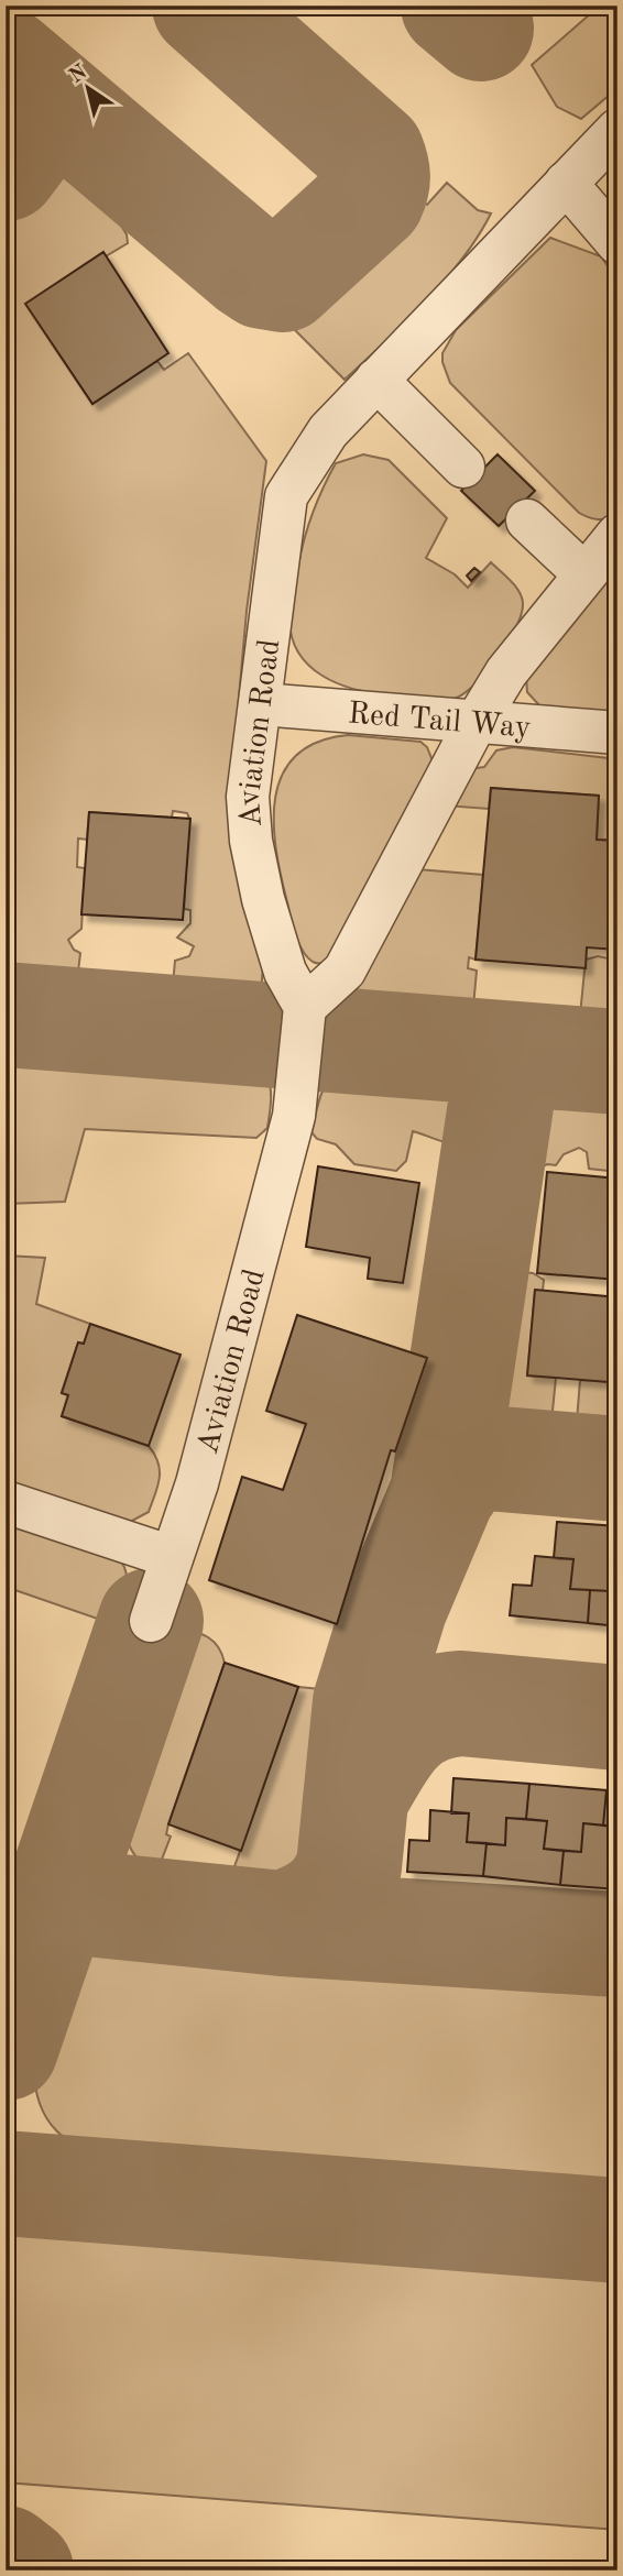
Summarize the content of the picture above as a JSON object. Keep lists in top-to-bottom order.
{
  "streets": {
    "lane": ["Red Tail Way", "Aviation Road"]
  },
  "crossings": [
    ["Red Tail Way", "Aviation Road"]
  ],
  "north": "top left"
}
